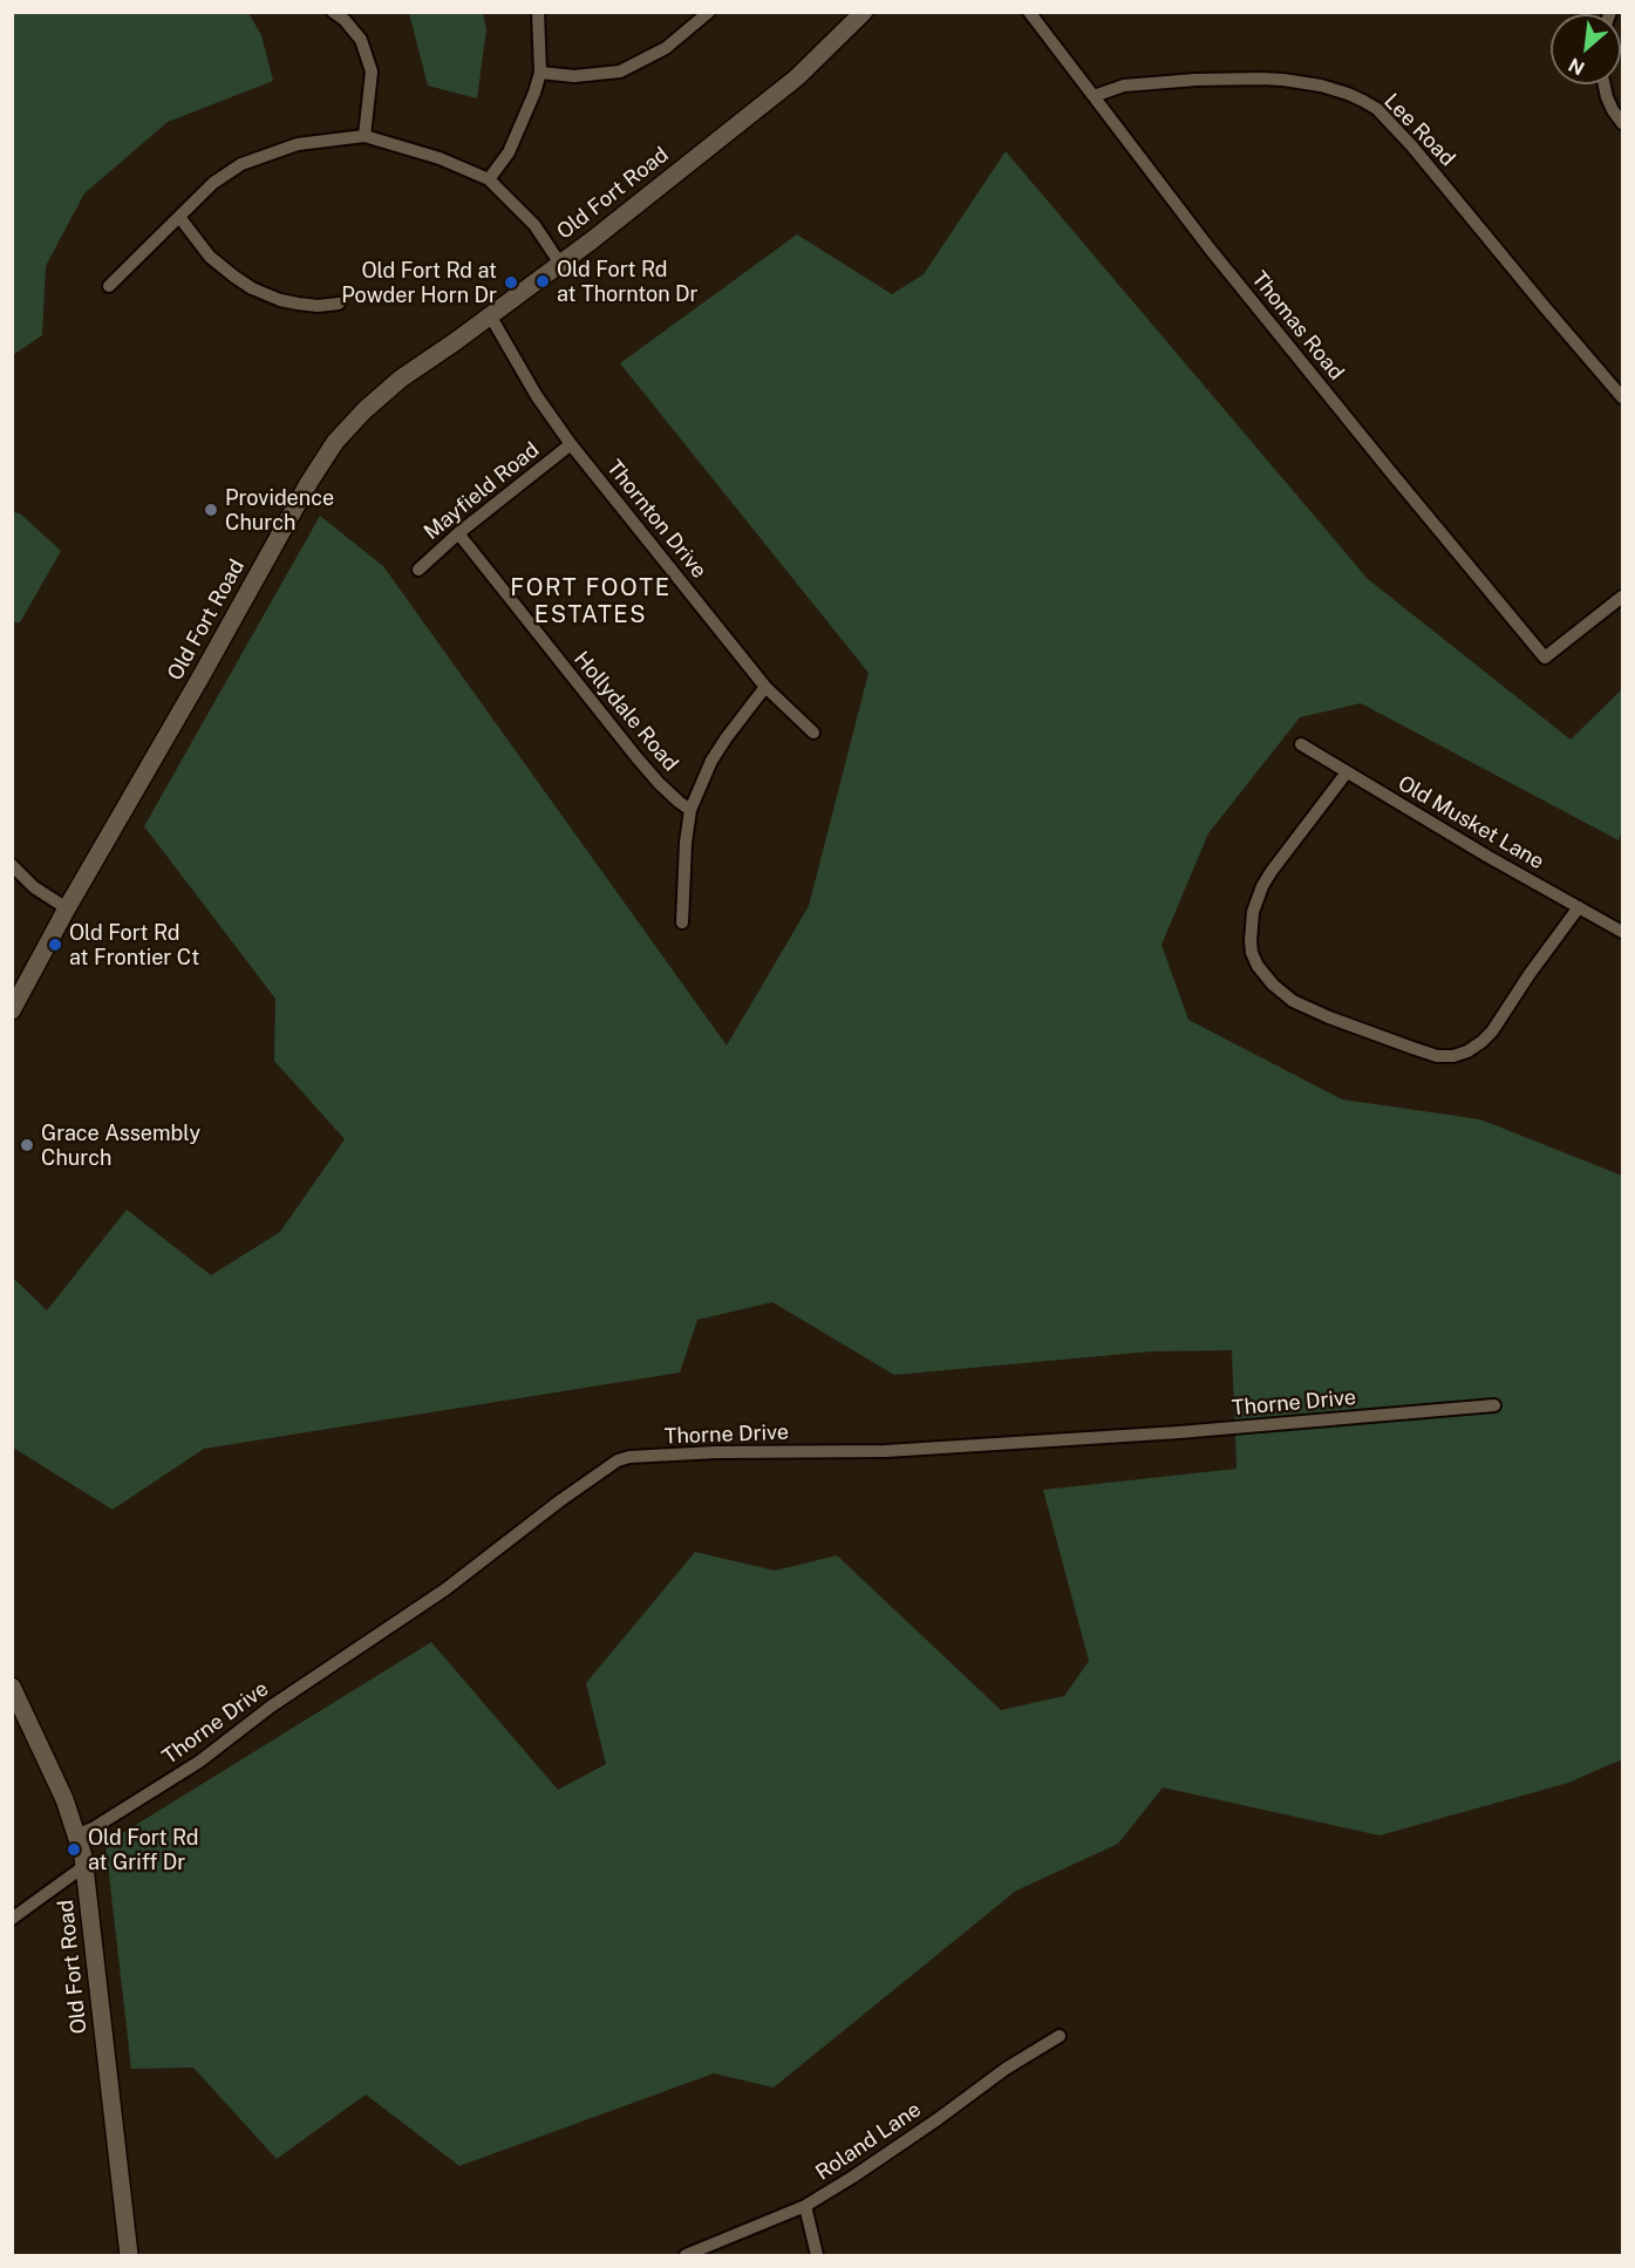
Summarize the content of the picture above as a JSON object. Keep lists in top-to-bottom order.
{
  "streets": {
    "main road": ["Old Fort Road"],
    "street": [
      "Lee Road",
      "Thomas Road",
      "Mayfield Road",
      "Thornton Drive",
      "Hollydale Road",
      "Old Musket Lane",
      "Thorne Drive",
      "Roland Lane"
    ]
  },
  "crossings": [
    ["Lee Road", "Thomas Road"],
    ["Old Fort Road", "Thornton Drive"],
    ["Old Fort Road", "Thorne Drive"],
    ["Mayfield Road", "Thornton Drive"],
    ["Mayfield Road", "Hollydale Road"]
  ],
  "districts": ["FORT FOOTE ESTATES"],
  "places": [
    "Old Fort Rd at Thornton Dr",
    "Old Fort Rd at Powder Horn Dr",
    "Providence Church",
    "Old Fort Rd at Frontier Ct",
    "Grace Assembly Church",
    "Old Fort Rd at Griff Dr"
  ],
  "north": "bottom left"
}
